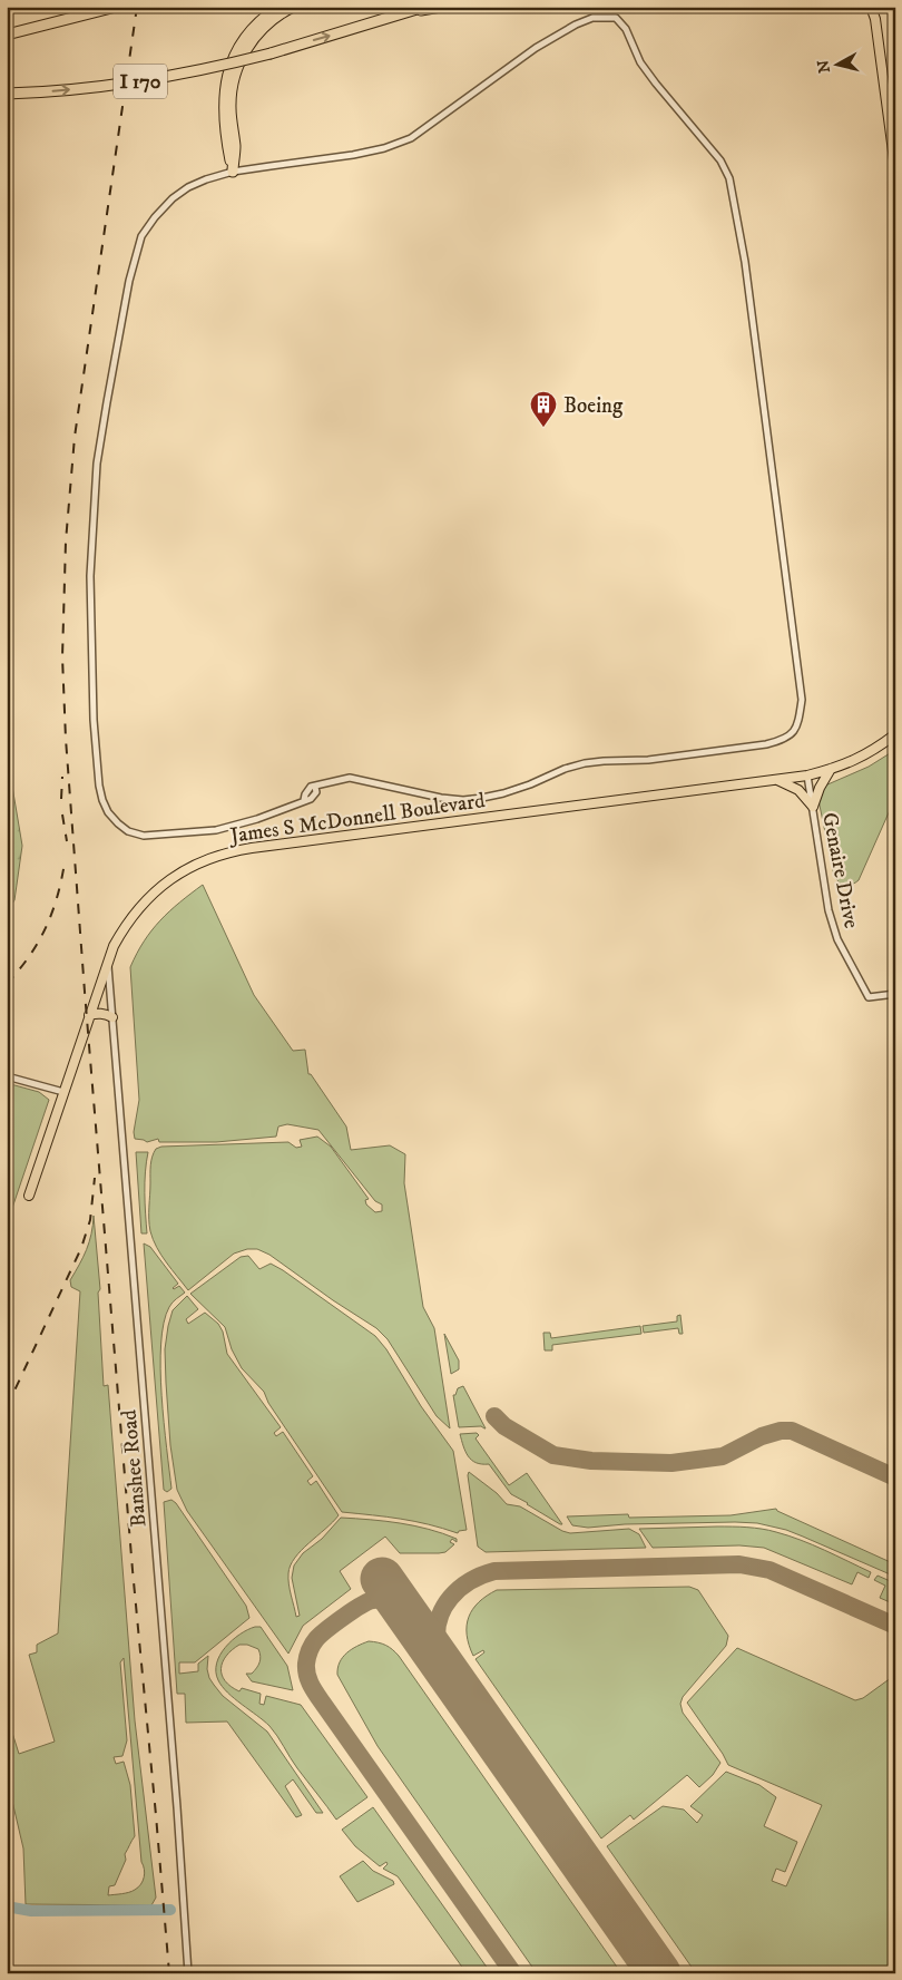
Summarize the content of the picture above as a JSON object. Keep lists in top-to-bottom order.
{
  "streets": {
    "highway": ["I 170"],
    "main road": ["James S McDonnell Boulevard"],
    "street": ["Genaire Drive", "Banshee Road"]
  },
  "crossings": [
    ["James S McDonnell Boulevard", "Genaire Drive"],
    ["James S McDonnell Boulevard", "Banshee Road"]
  ],
  "places": {
    "building": ["Boeing"]
  },
  "north": "left"
}
